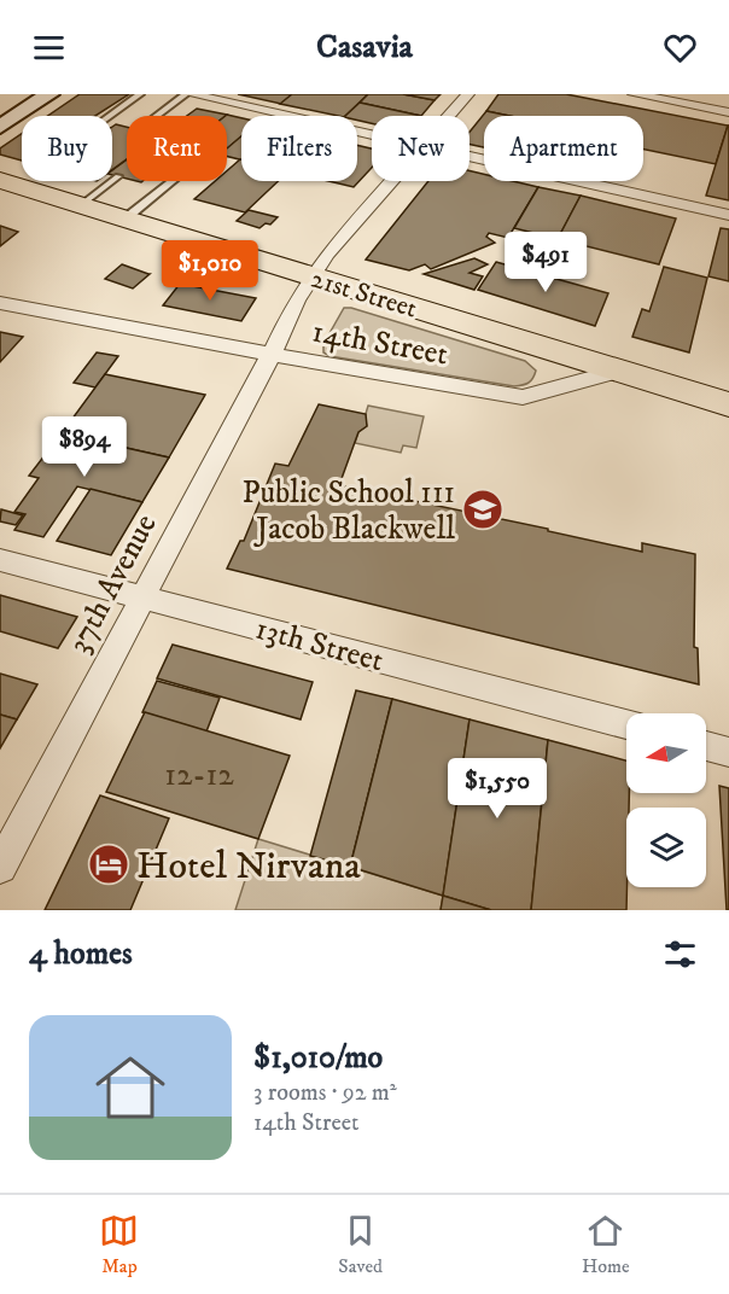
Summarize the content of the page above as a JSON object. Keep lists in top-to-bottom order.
{
  "streets": {
    "main road": ["21st Street"],
    "street": ["14th Street", "37th Avenue", "13th Street"]
  },
  "crossings": [
    ["21st Street", "14th Street"],
    ["21st Street", "37th Avenue"],
    ["14th Street", "37th Avenue"],
    ["37th Avenue", "13th Street"]
  ],
  "places": {
    "school or university": ["Public School 111 Jacob Blackwell"],
    "hotel": ["Hotel Nirvana"]
  },
  "house_numbers": ["12-12"],
  "north": "left",
  "page": {
    "header": "Casavia",
    "chip": [
      "Buy",
      "Rent",
      "Filters",
      "New",
      "Apartment"
    ],
    "price": [
      "$491",
      "$1,010",
      "$894",
      "$1,550"
    ],
    "heading": "4 homes",
    "list": [
      {
        "name": "$1,010/mo",
        "note": "3 rooms · 92 m² · 14th Street"
      }
    ],
    "tabs": ["Map", "Saved", "Home"]
  }
}
